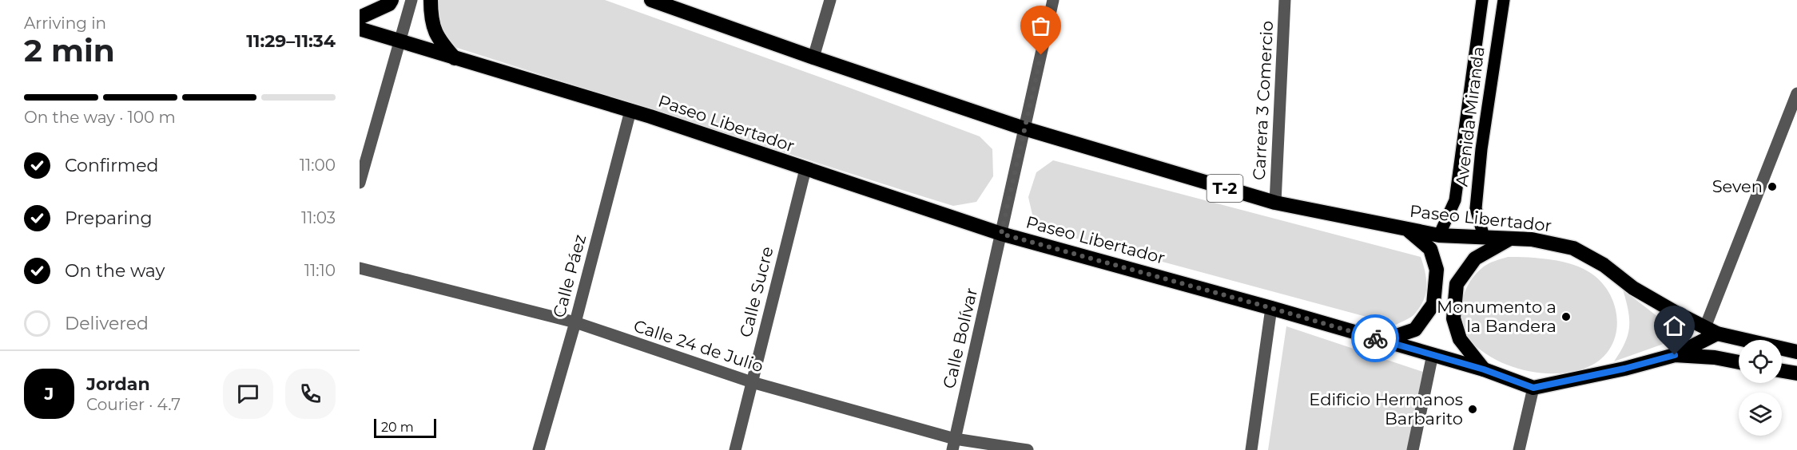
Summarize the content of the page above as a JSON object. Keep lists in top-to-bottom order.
{
  "streets": {
    "highway": ["Paseo Libertador", "T-2"],
    "main road": ["Avenida Miranda"],
    "street": [
      "Carrera 3 Comercio",
      "Calle Páez",
      "Calle Sucre",
      "Calle Bolívar",
      "Calle 24 de Julio"
    ]
  },
  "crossings": [
    ["Carrera 3 Comercio", "Paseo Libertador"],
    ["Avenida Miranda", "Paseo Libertador"],
    ["Paseo Libertador", "Calle Páez"],
    ["Paseo Libertador", "Calle Sucre"],
    ["Paseo Libertador", "Calle Bolívar"],
    ["Calle Páez", "Calle 24 de Julio"],
    ["Calle Sucre", "Calle 24 de Julio"],
    ["Calle Bolívar", "Calle 24 de Julio"]
  ],
  "places": ["Seven", "Monumento a la Bandera", "Edificio Hermanos Barbarito"],
  "scale_bar": "20 m",
  "page": {
    "heading": ["2 min", "Arriving in", "11:29–11:34"],
    "panel": ["Jordan", "Courier · 4.7"],
    "bar": "On the way · 100 m",
    "list": [
      ["Confirmed", "11:00"],
      ["Preparing", "11:03"],
      ["On the way", "11:10"],
      "Delivered"
    ],
    "round": "J",
    "scale": "20 m"
  }
}
